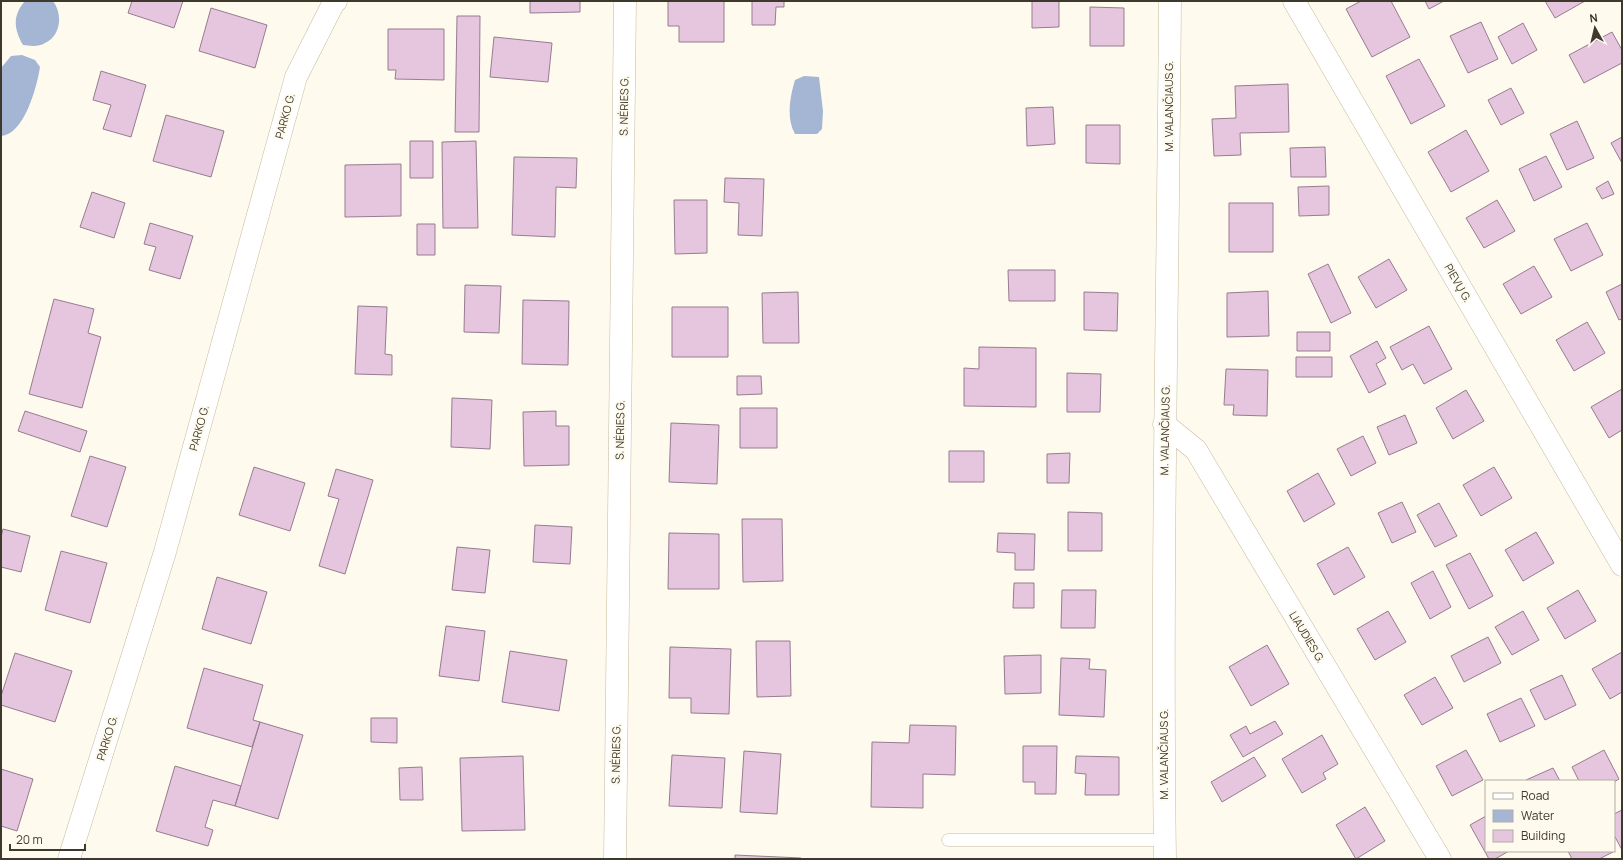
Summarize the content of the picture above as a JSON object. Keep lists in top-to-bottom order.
{
  "streets": {
    "street": [
      "S. NĖRIES G.",
      "M. VALANČIAUS G.",
      "PARKO G.",
      "PIEVŲ G.",
      "LIAUDIES G."
    ]
  },
  "crossings": [
    ["M. VALANČIAUS G.", "LIAUDIES G."]
  ],
  "legend": ["Road", "Water", "Building"],
  "scale_bar": "20 m",
  "north": "top"
}
